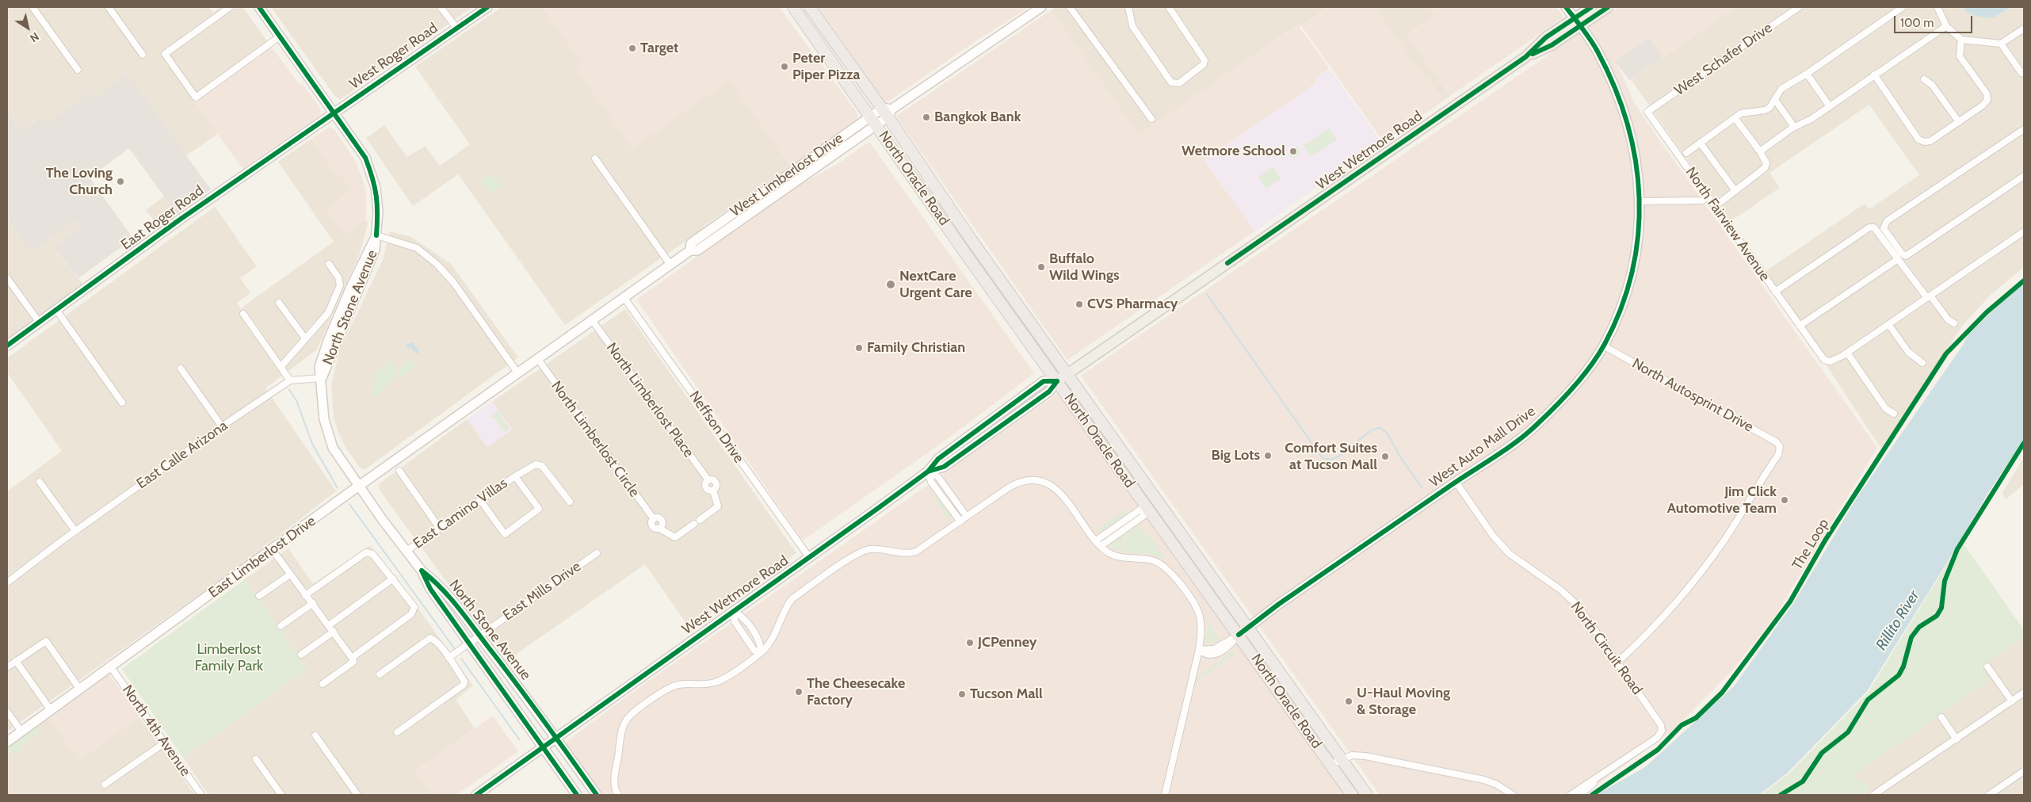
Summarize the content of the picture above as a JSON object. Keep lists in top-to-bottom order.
{
  "streets": {
    "highway": ["North Oracle Road"],
    "main road": ["West Wetmore Road"],
    "street": [
      "West Roger Road",
      "West Schafer Drive",
      "West Limberlost Drive",
      "East Roger Road",
      "North Fairview Avenue",
      "North Stone Avenue",
      "North Autosprint Drive",
      "North Limberlost Place",
      "Neffson Drive",
      "North Limberlost Circle",
      "West Auto Mall Drive",
      "East Calle Arizona",
      "East Camino Villas",
      "East Limberlost Drive",
      "East Mills Drive",
      "North Circuit Road",
      "North 4th Avenue"
    ],
    "cycle path": ["The Loop"]
  },
  "crossings": [
    ["West Roger Road", "East Roger Road"],
    ["West Roger Road", "North Stone Avenue"],
    ["West Schafer Drive", "North Fairview Avenue"],
    ["West Wetmore Road", "North Oracle Road"],
    ["West Wetmore Road", "North Stone Avenue"],
    ["West Wetmore Road", "Neffson Drive"],
    ["West Wetmore Road", "West Auto Mall Drive"],
    ["West Limberlost Drive", "North Oracle Road"],
    ["West Limberlost Drive", "North Limberlost Place"],
    ["West Limberlost Drive", "Neffson Drive"],
    ["West Limberlost Drive", "North Limberlost Circle"],
    ["West Limberlost Drive", "East Limberlost Drive"],
    ["North Oracle Road", "West Auto Mall Drive"],
    ["East Roger Road", "North Stone Avenue"],
    ["North Stone Avenue", "East Camino Villas"],
    ["North Stone Avenue", "East Limberlost Drive"],
    ["North Stone Avenue", "East Mills Drive"],
    ["North Autosprint Drive", "West Auto Mall Drive"],
    ["North Autosprint Drive", "North Circuit Road"],
    ["North Limberlost Place", "North Limberlost Circle"],
    ["West Auto Mall Drive", "North Circuit Road"],
    ["East Limberlost Drive", "North 4th Avenue"]
  ],
  "water": ["Rillito River"],
  "parks": ["Limberlost Family Park"],
  "places": [
    "Target",
    "Peter Piper Pizza",
    "Bangkok Bank",
    "Wetmore School",
    "The Loving Church",
    "Buffalo Wild Wings",
    "NextCare Urgent Care",
    "CVS Pharmacy",
    "Family Christian",
    "Big Lots",
    "Comfort Suites at Tucson Mall",
    "Jim Click Automotive Team",
    "JCPenney",
    "The Cheesecake Factory",
    "Tucson Mall",
    "U-Haul Moving & Storage"
  ],
  "scale_bar": "100 m",
  "north": "bottom right"
}
